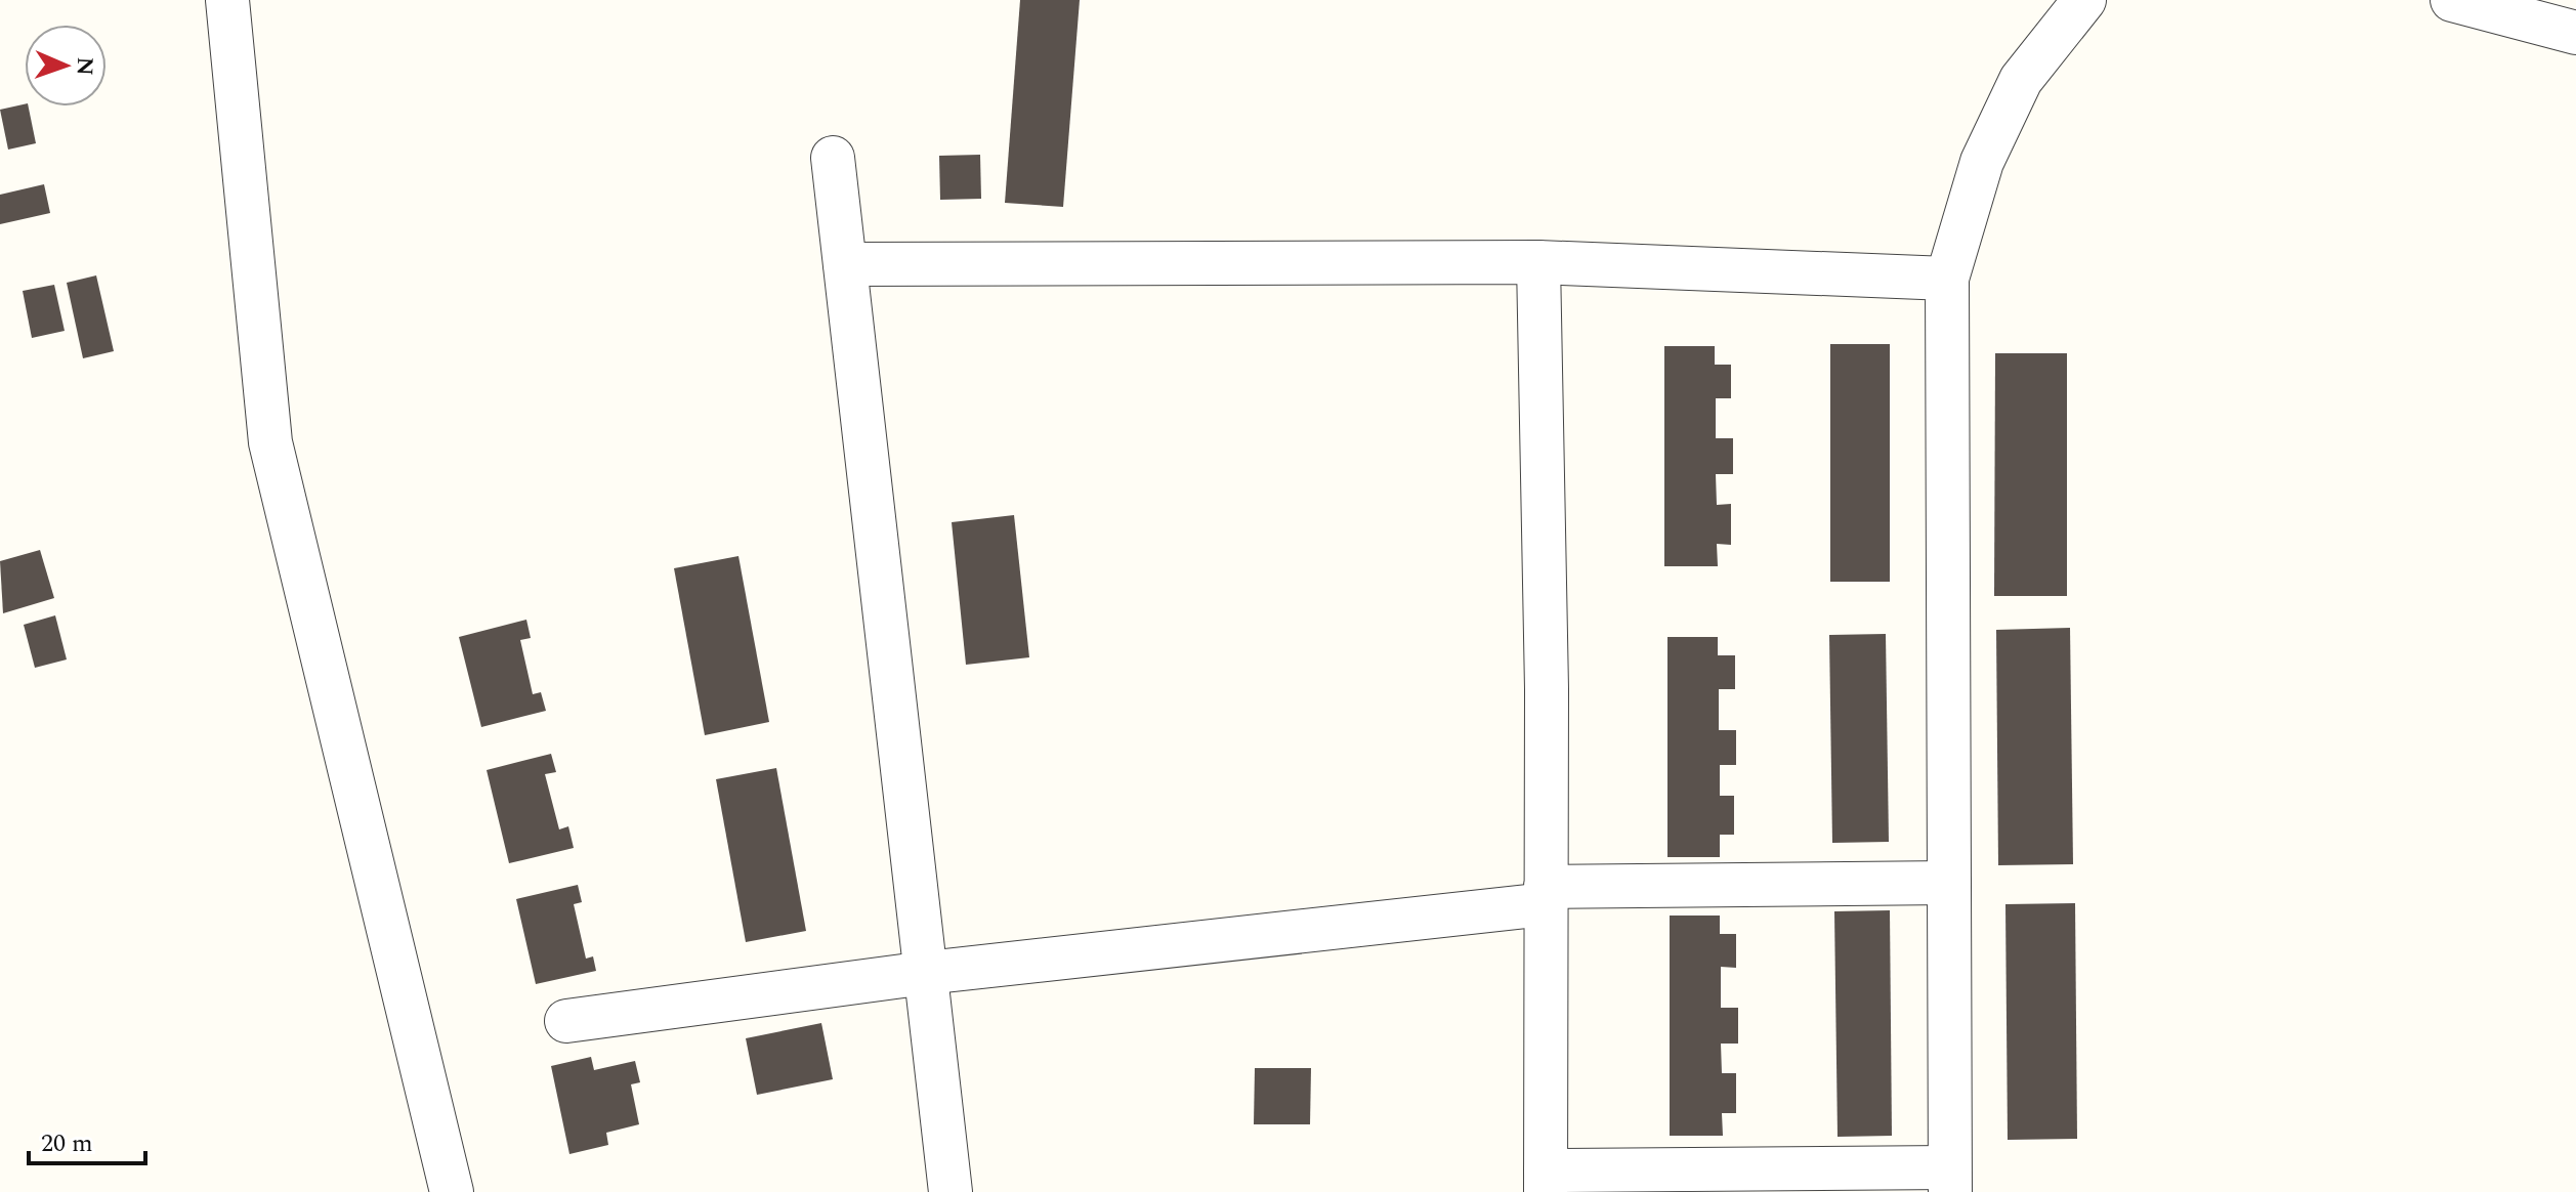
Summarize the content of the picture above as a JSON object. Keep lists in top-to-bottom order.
{
  "scale_bar": "20 m",
  "north": "right"
}
